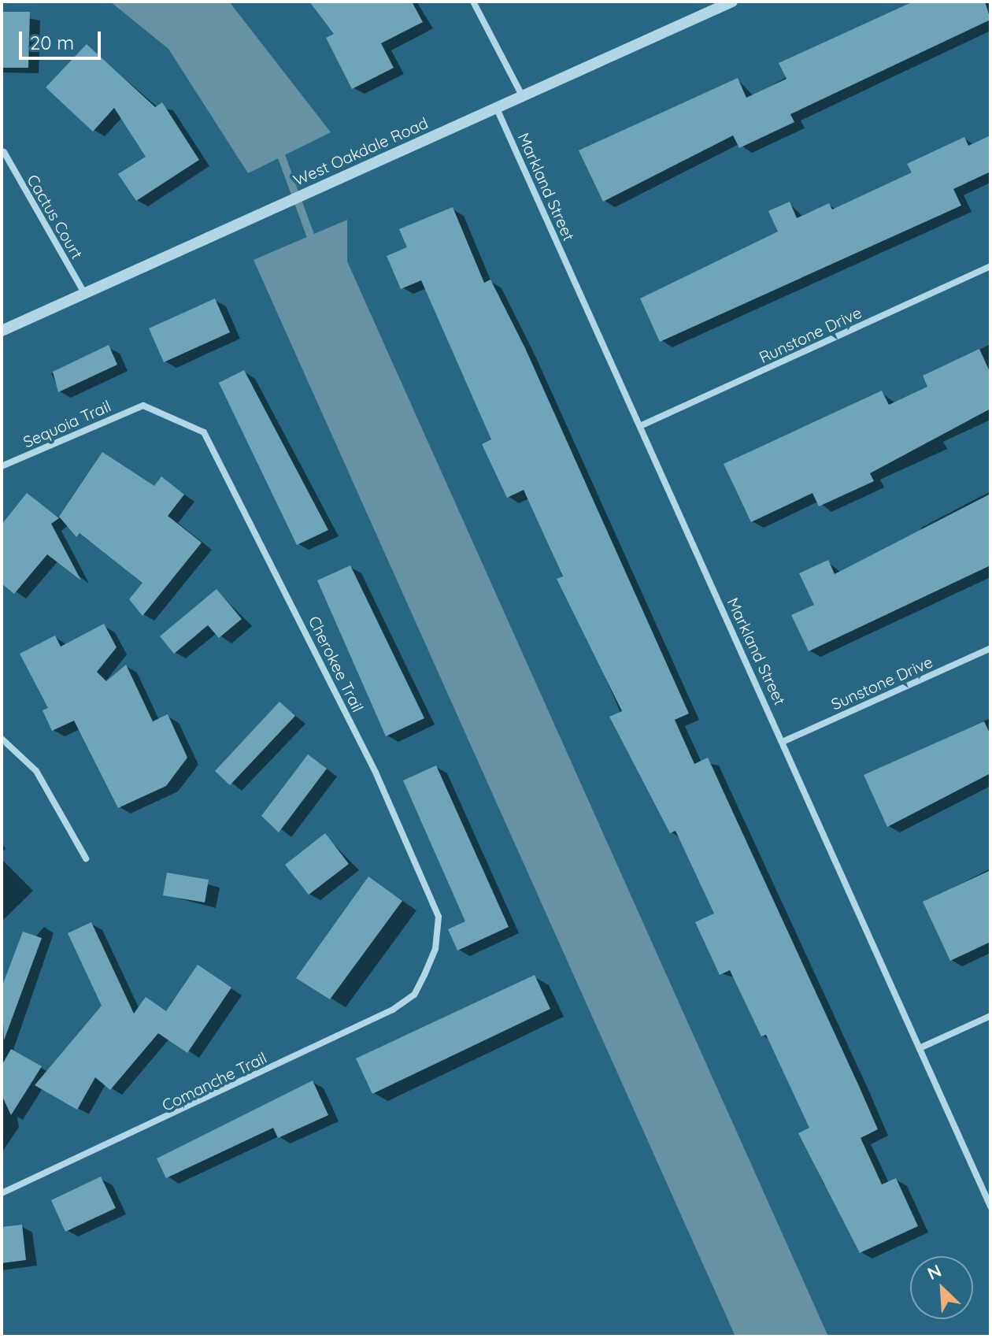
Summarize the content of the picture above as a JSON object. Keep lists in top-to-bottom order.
{
  "streets": {
    "street": [
      "West Oakdale Road",
      "Markland Street",
      "Cactus Court",
      "Runstone Drive",
      "Sequoia Trail",
      "Cherokee Trail",
      "Sunstone Drive",
      "Comanche Trail"
    ]
  },
  "crossings": [
    ["West Oakdale Road", "Markland Street"],
    ["West Oakdale Road", "Cactus Court"],
    ["Markland Street", "Runstone Drive"],
    ["Markland Street", "Sunstone Drive"],
    ["Sequoia Trail", "Cherokee Trail"],
    ["Cherokee Trail", "Comanche Trail"]
  ],
  "scale_bar": "20 m",
  "north": "top left"
}
